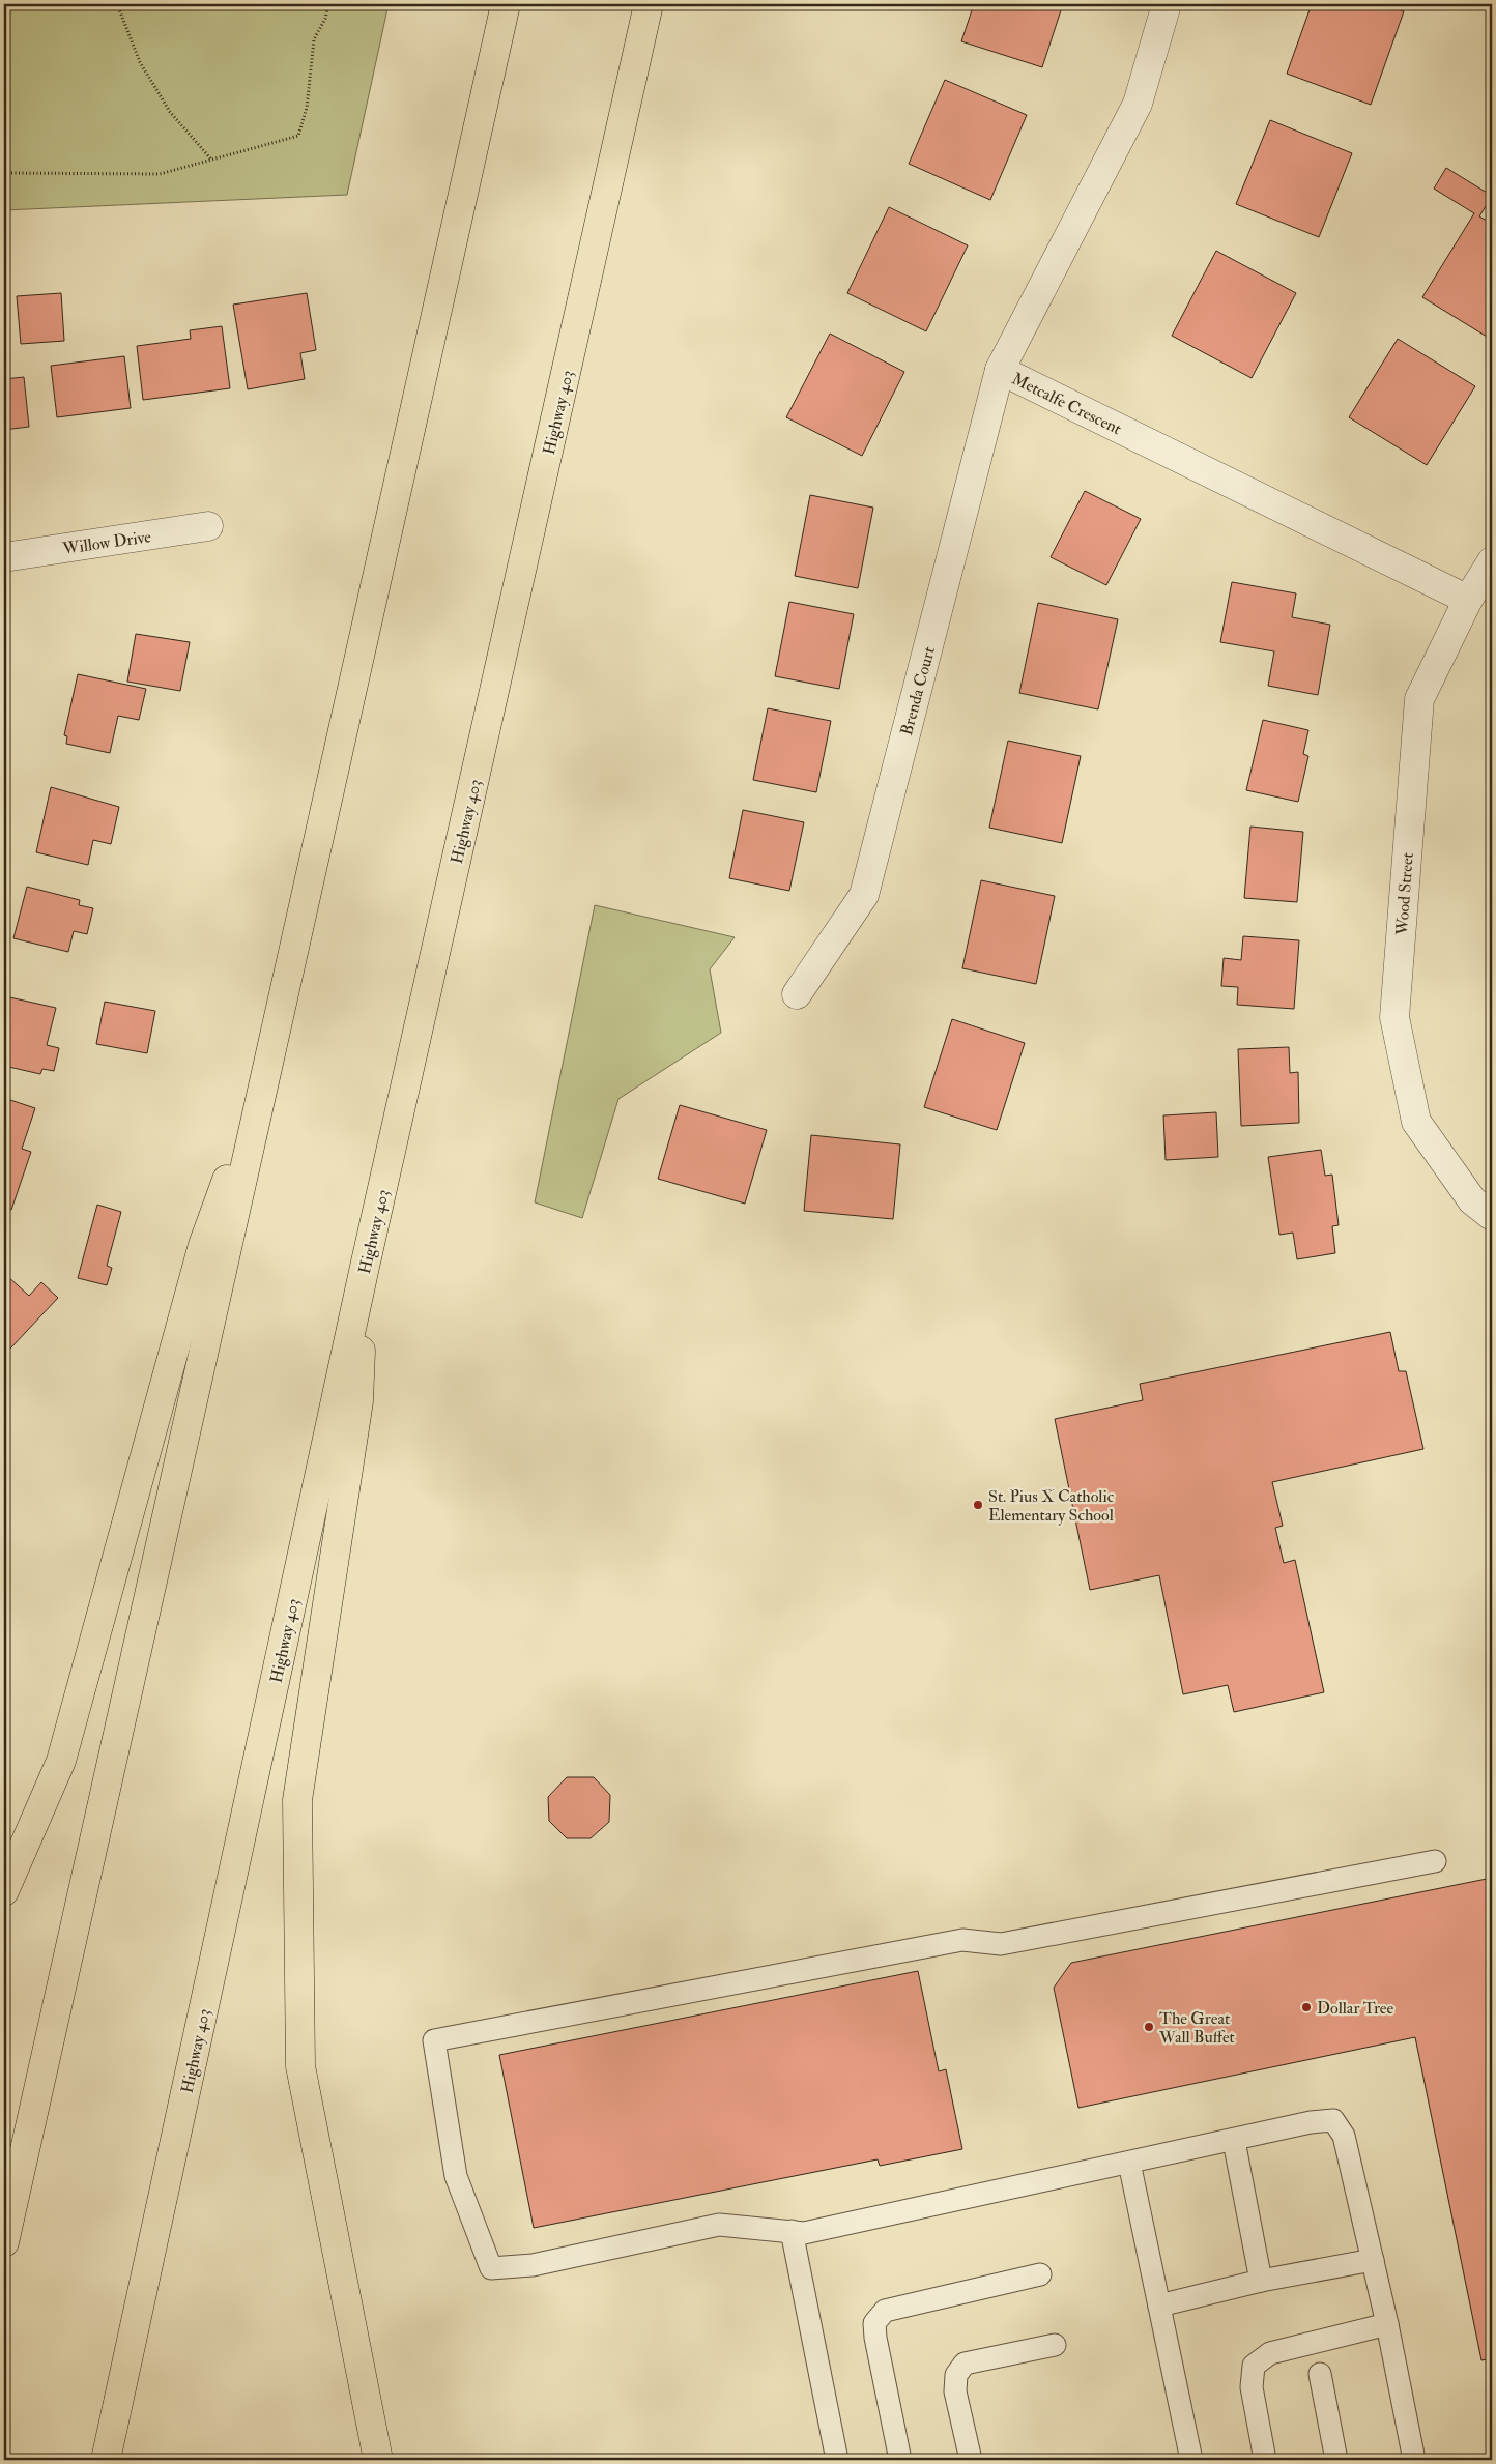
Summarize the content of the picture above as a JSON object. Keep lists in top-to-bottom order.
{
  "streets": {
    "highway": ["Highway 403"],
    "street": [
      "Metcalfe Crescent",
      "Willow Drive",
      "Brenda Court",
      "Wood Street"
    ]
  },
  "crossings": [
    ["Metcalfe Crescent", "Brenda Court"],
    ["Metcalfe Crescent", "Wood Street"]
  ],
  "places": ["St. Pius X Catholic Elementary School", "Dollar Tree", "The Great Wall Buffet"]
}
